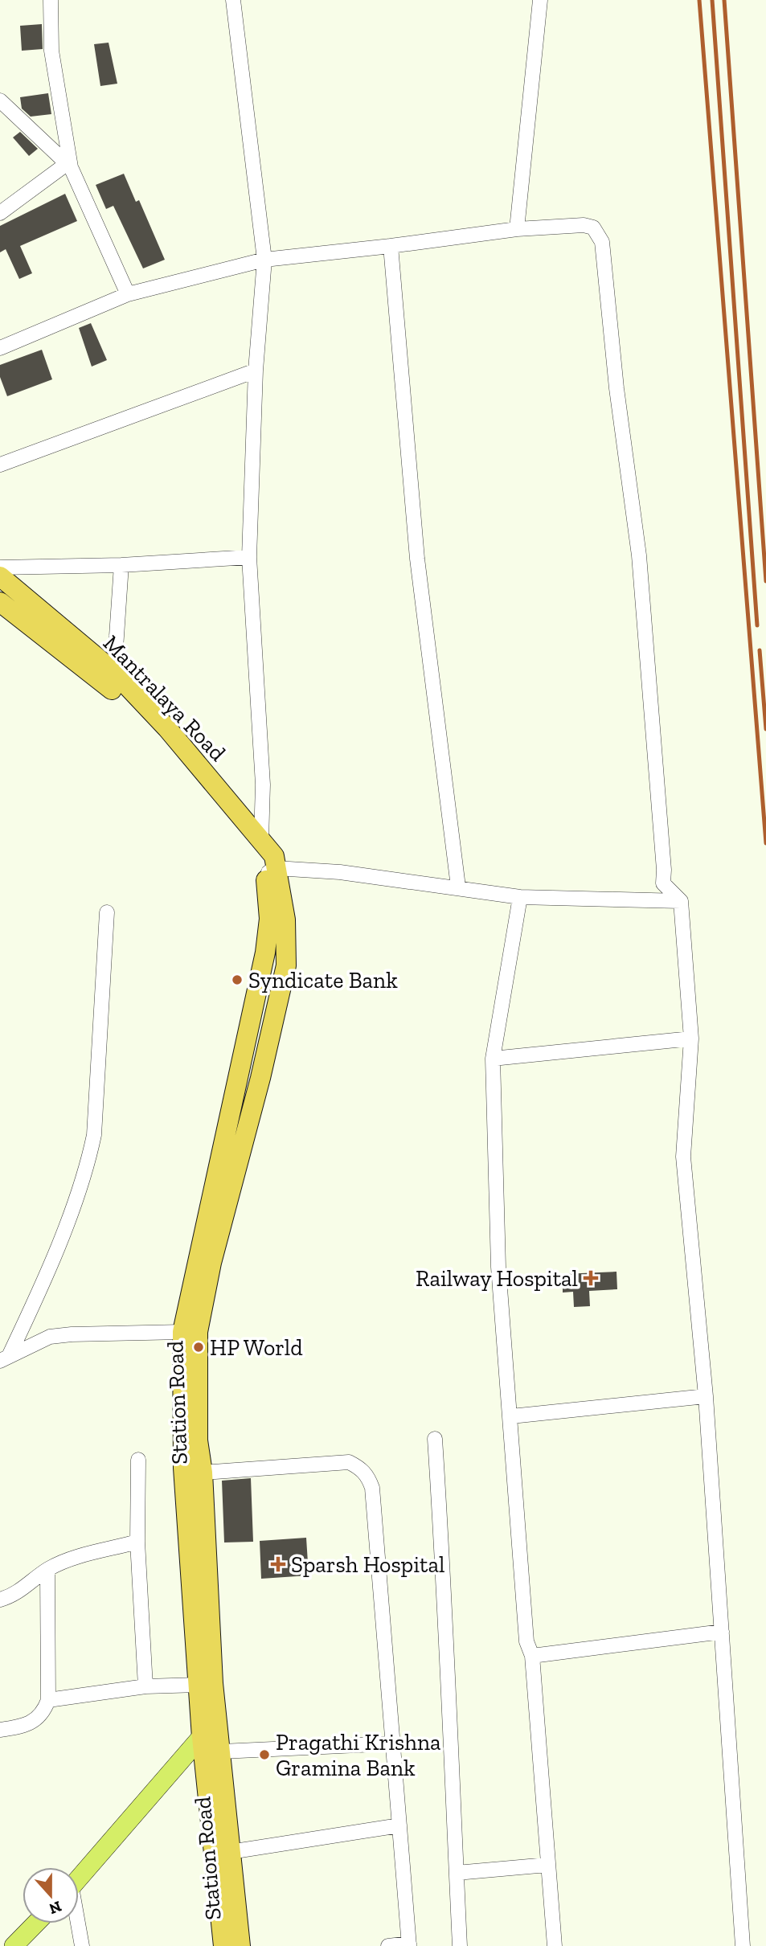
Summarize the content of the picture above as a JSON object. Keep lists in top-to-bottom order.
{
  "streets": {
    "highway": ["Mantralaya Road", "Station Road"]
  },
  "crossings": [
    ["Mantralaya Road", "Station Road"]
  ],
  "places": {
    "other": ["Syndicate Bank", "HP World", "Pragathi Krishna Gramina Bank"],
    "health": ["Railway Hospital", "Sparsh Hospital"]
  },
  "north": "bottom"
}
